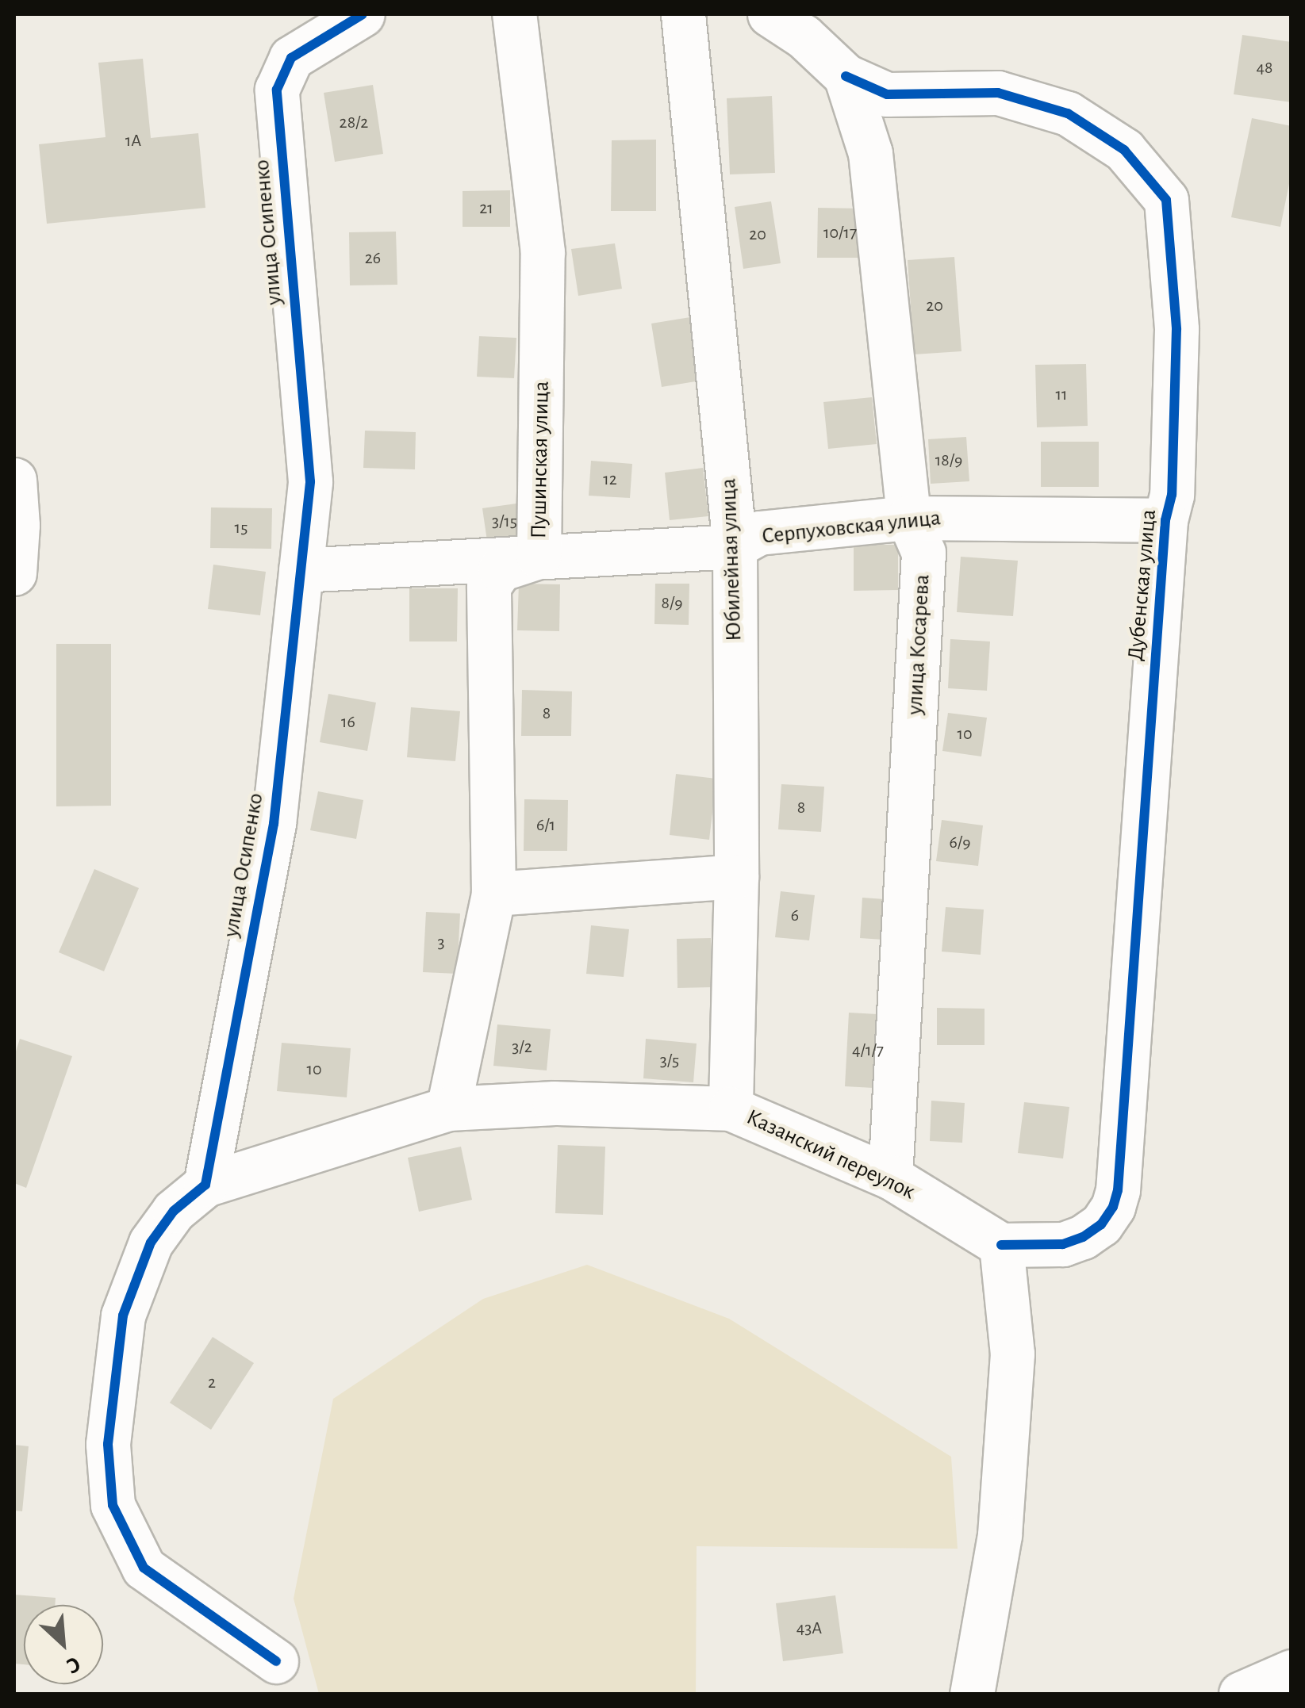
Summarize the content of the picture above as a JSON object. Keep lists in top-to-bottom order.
{
  "streets": {
    "street": [
      "улица Осипенко",
      "Пушинская улица",
      "Серпуховская улица",
      "Юбилейная улица",
      "Дубенская улица",
      "улица Косарева",
      "Казанский переулок"
    ]
  },
  "crossings": [
    ["улица Осипенко", "Серпуховская улица"],
    ["улица Осипенко", "Казанский переулок"],
    ["Пушинская улица", "Серпуховская улица"],
    ["Пушинская улица", "Казанский переулок"],
    ["Серпуховская улица", "Юбилейная улица"],
    ["Серпуховская улица", "Дубенская улица"],
    ["Серпуховская улица", "улица Косарева"],
    ["Юбилейная улица", "Казанский переулок"],
    ["Дубенская улица", "улица Косарева"],
    ["Дубенская улица", "Казанский переулок"],
    ["улица Косарева", "Казанский переулок"]
  ],
  "house_numbers": [
    "48",
    "28/2",
    "1А",
    "21",
    "10/17",
    "20",
    "26",
    "20",
    "11",
    "18/9",
    "12",
    "3/15",
    "15",
    "8/9",
    "8",
    "16",
    "10",
    "8",
    "6/1",
    "6/9",
    "6",
    "3",
    "3/2",
    "4/1/7",
    "3/5",
    "10",
    "2",
    "43А"
  ],
  "north": "bottom right"
}
